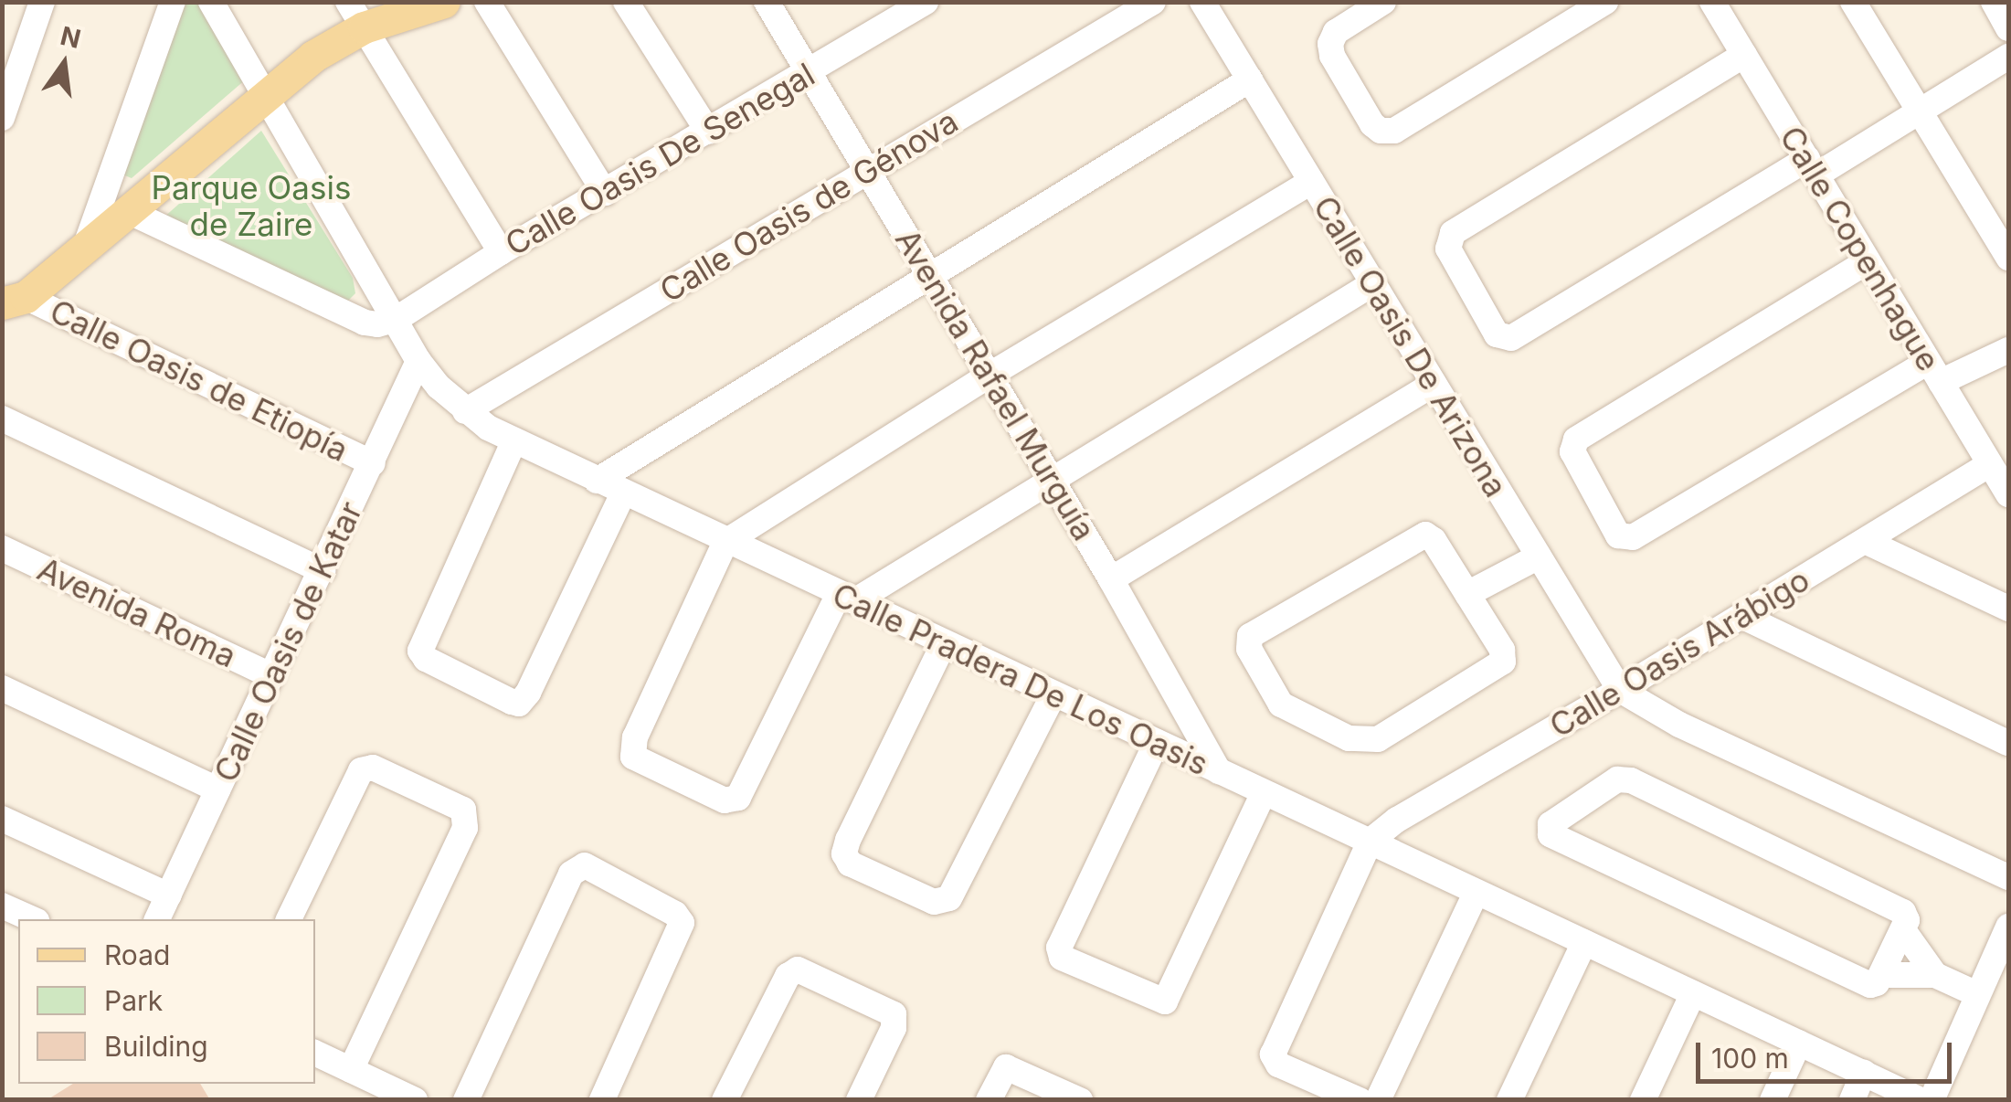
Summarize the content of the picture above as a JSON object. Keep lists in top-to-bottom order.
{
  "streets": {
    "street": [
      "Calle Oasis De Senegal",
      "Calle Oasis de Génova",
      "Calle Copenhague",
      "Calle Oasis De Arizona",
      "Calle Oasis de Etiopía",
      "Avenida Rafael Murguía",
      "Avenida Roma",
      "Calle Oasis de Katar",
      "Calle Oasis Arábigo",
      "Calle Pradera De Los Oasis"
    ]
  },
  "crossings": [
    ["Calle Oasis De Senegal", "Avenida Rafael Murguía"],
    ["Calle Oasis De Senegal", "Calle Pradera De Los Oasis"],
    ["Calle Oasis de Génova", "Avenida Rafael Murguía"],
    ["Calle Oasis de Génova", "Calle Pradera De Los Oasis"],
    ["Calle Copenhague", "Calle Oasis Arábigo"],
    ["Calle Oasis De Arizona", "Calle Oasis Arábigo"],
    ["Calle Oasis de Etiopía", "Calle Oasis de Katar"],
    ["Avenida Rafael Murguía", "Calle Pradera De Los Oasis"],
    ["Avenida Roma", "Calle Oasis de Katar"],
    ["Calle Oasis de Katar", "Calle Pradera De Los Oasis"],
    ["Calle Oasis Arábigo", "Calle Pradera De Los Oasis"]
  ],
  "parks": ["Parque Oasis de Zaire"],
  "legend": ["Road", "Park", "Building"],
  "scale_bar": "100 m",
  "north": "top"
}
